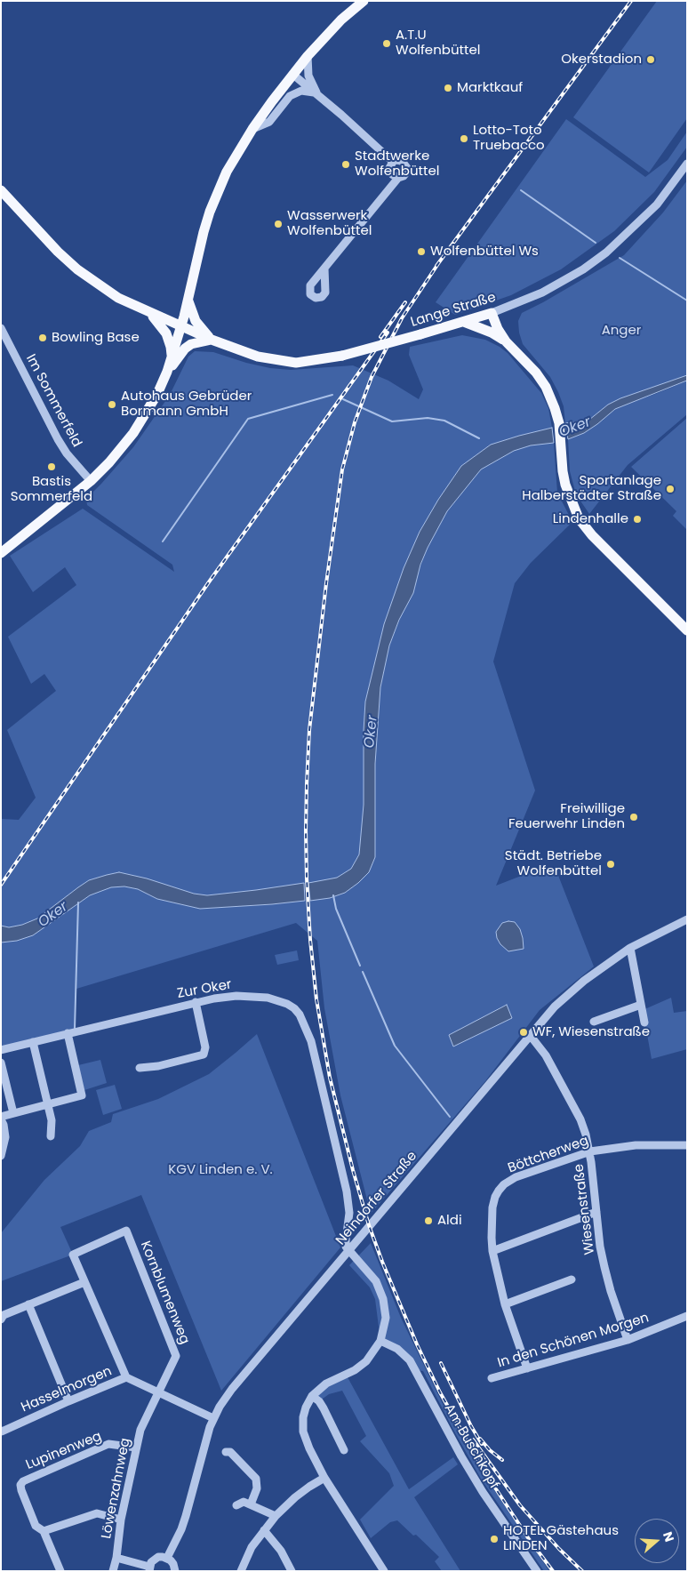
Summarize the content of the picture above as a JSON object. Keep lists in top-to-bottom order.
{
  "streets": {
    "main road": ["Lange Straße"],
    "street": [
      "Im Sommerfeld",
      "Zur Oker",
      "Böttcherweg",
      "Neindorfer Straße",
      "Wiesenstraße",
      "Kornblumenweg",
      "In den Schönen Morgen",
      "Hasselmorgen",
      "Am Buschkopf",
      "Lupinenweg",
      "Löwenzahnweg"
    ]
  },
  "crossings": [
    ["Zur Oker", "Neindorfer Straße"],
    ["Böttcherweg", "Wiesenstraße"],
    ["Böttcherweg", "In den Schönen Morgen"],
    ["Neindorfer Straße", "Wiesenstraße"],
    ["Neindorfer Straße", "Hasselmorgen"],
    ["Wiesenstraße", "In den Schönen Morgen"],
    ["Kornblumenweg", "Hasselmorgen"],
    ["Kornblumenweg", "Löwenzahnweg"],
    ["Hasselmorgen", "Löwenzahnweg"],
    ["Lupinenweg", "Löwenzahnweg"]
  ],
  "water": ["Oker"],
  "parks": ["Anger", "KGV Linden e. V."],
  "places": [
    "A.T.U Wolfenbüttel",
    "Okerstadion",
    "Marktkauf",
    "Lotto-Toto Truebacco",
    "Stadtwerke Wolfenbüttel",
    "Wasserwerk Wolfenbüttel",
    "Wolfenbüttel Ws",
    "Bowling Base",
    "Autohaus Gebrüder Bormann GmbH",
    "Bastis Sommerfeld",
    "Sportanlage Halberstädter Straße",
    "Lindenhalle",
    "Freiwillige Feuerwehr Linden",
    "Städt. Betriebe Wolfenbüttel",
    "WF, Wiesenstraße",
    "Aldi",
    "HOTEL Gästehaus LINDEN"
  ],
  "north": "right"
}
